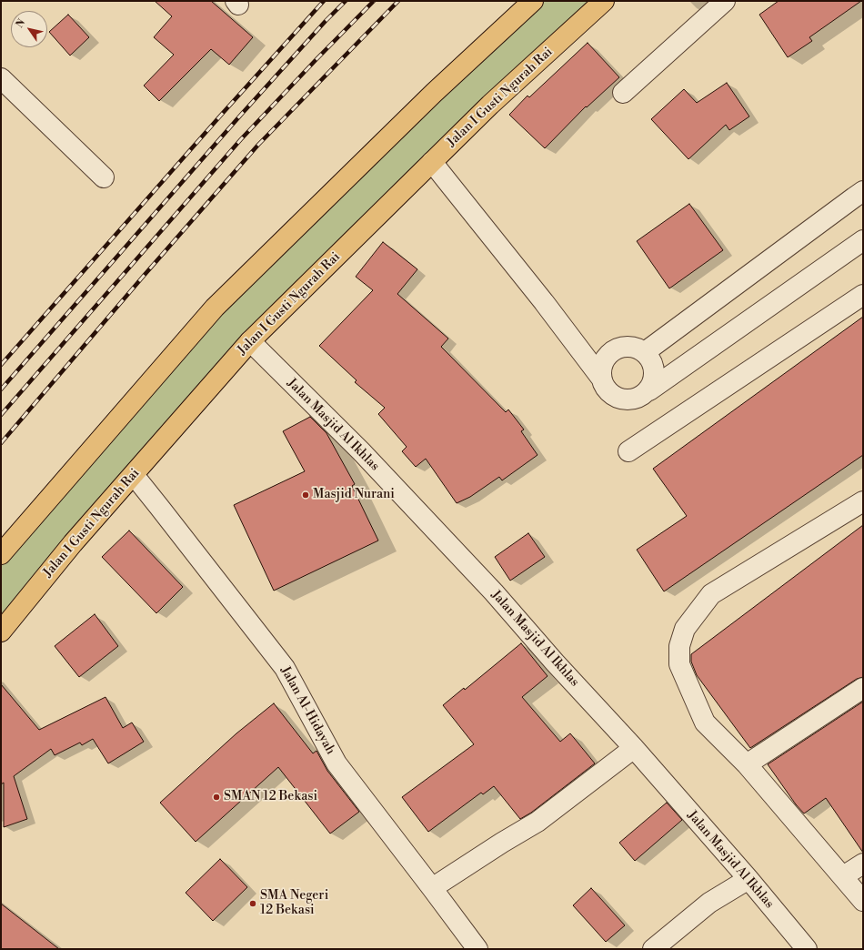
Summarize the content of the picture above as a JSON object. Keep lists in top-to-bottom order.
{
  "streets": {
    "main road": ["Jalan I Gusti Ngurah Rai"],
    "street": ["Jalan Masjid Al Ikhlas", "Jalan Al-Hidayah"]
  },
  "crossings": [
    ["Jalan I Gusti Ngurah Rai", "Jalan Masjid Al Ikhlas"],
    ["Jalan I Gusti Ngurah Rai", "Jalan Al-Hidayah"]
  ],
  "places": ["Masjid Nurani", "SMAN 12 Bekasi", "SMA Negeri 12 Bekasi"],
  "north": "top left"
}
